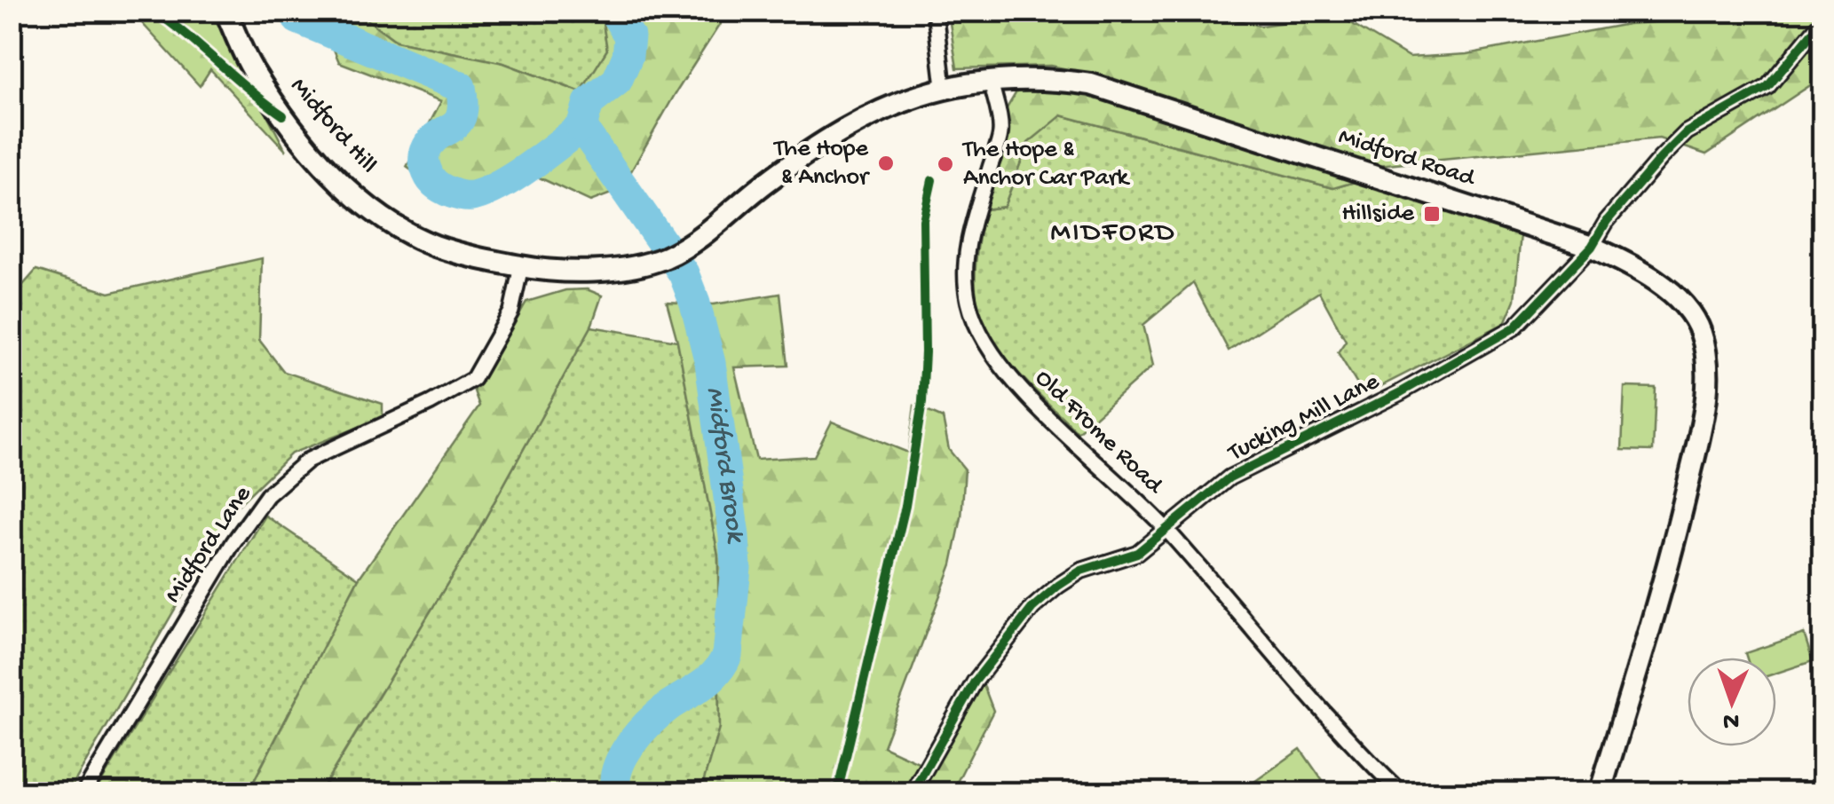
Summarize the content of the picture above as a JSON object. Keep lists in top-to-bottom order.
{
  "streets": {
    "main road": ["Midford Hill", "Midford Road"],
    "street": ["Tucking Mill Lane", "Old Frome Road", "Midford Lane"]
  },
  "crossings": [
    ["Midford Hill", "Midford Road"],
    ["Midford Hill", "Midford Lane"],
    ["Midford Road", "Tucking Mill Lane"],
    ["Midford Road", "Old Frome Road"],
    ["Tucking Mill Lane", "Old Frome Road"]
  ],
  "districts": ["MIDFORD"],
  "water": ["Midford Brook"],
  "places": {
    "other": ["The Hope & Anchor", "The Hope & Anchor Car Park"],
    "transit": ["Hillside"]
  },
  "north": "bottom"
}
